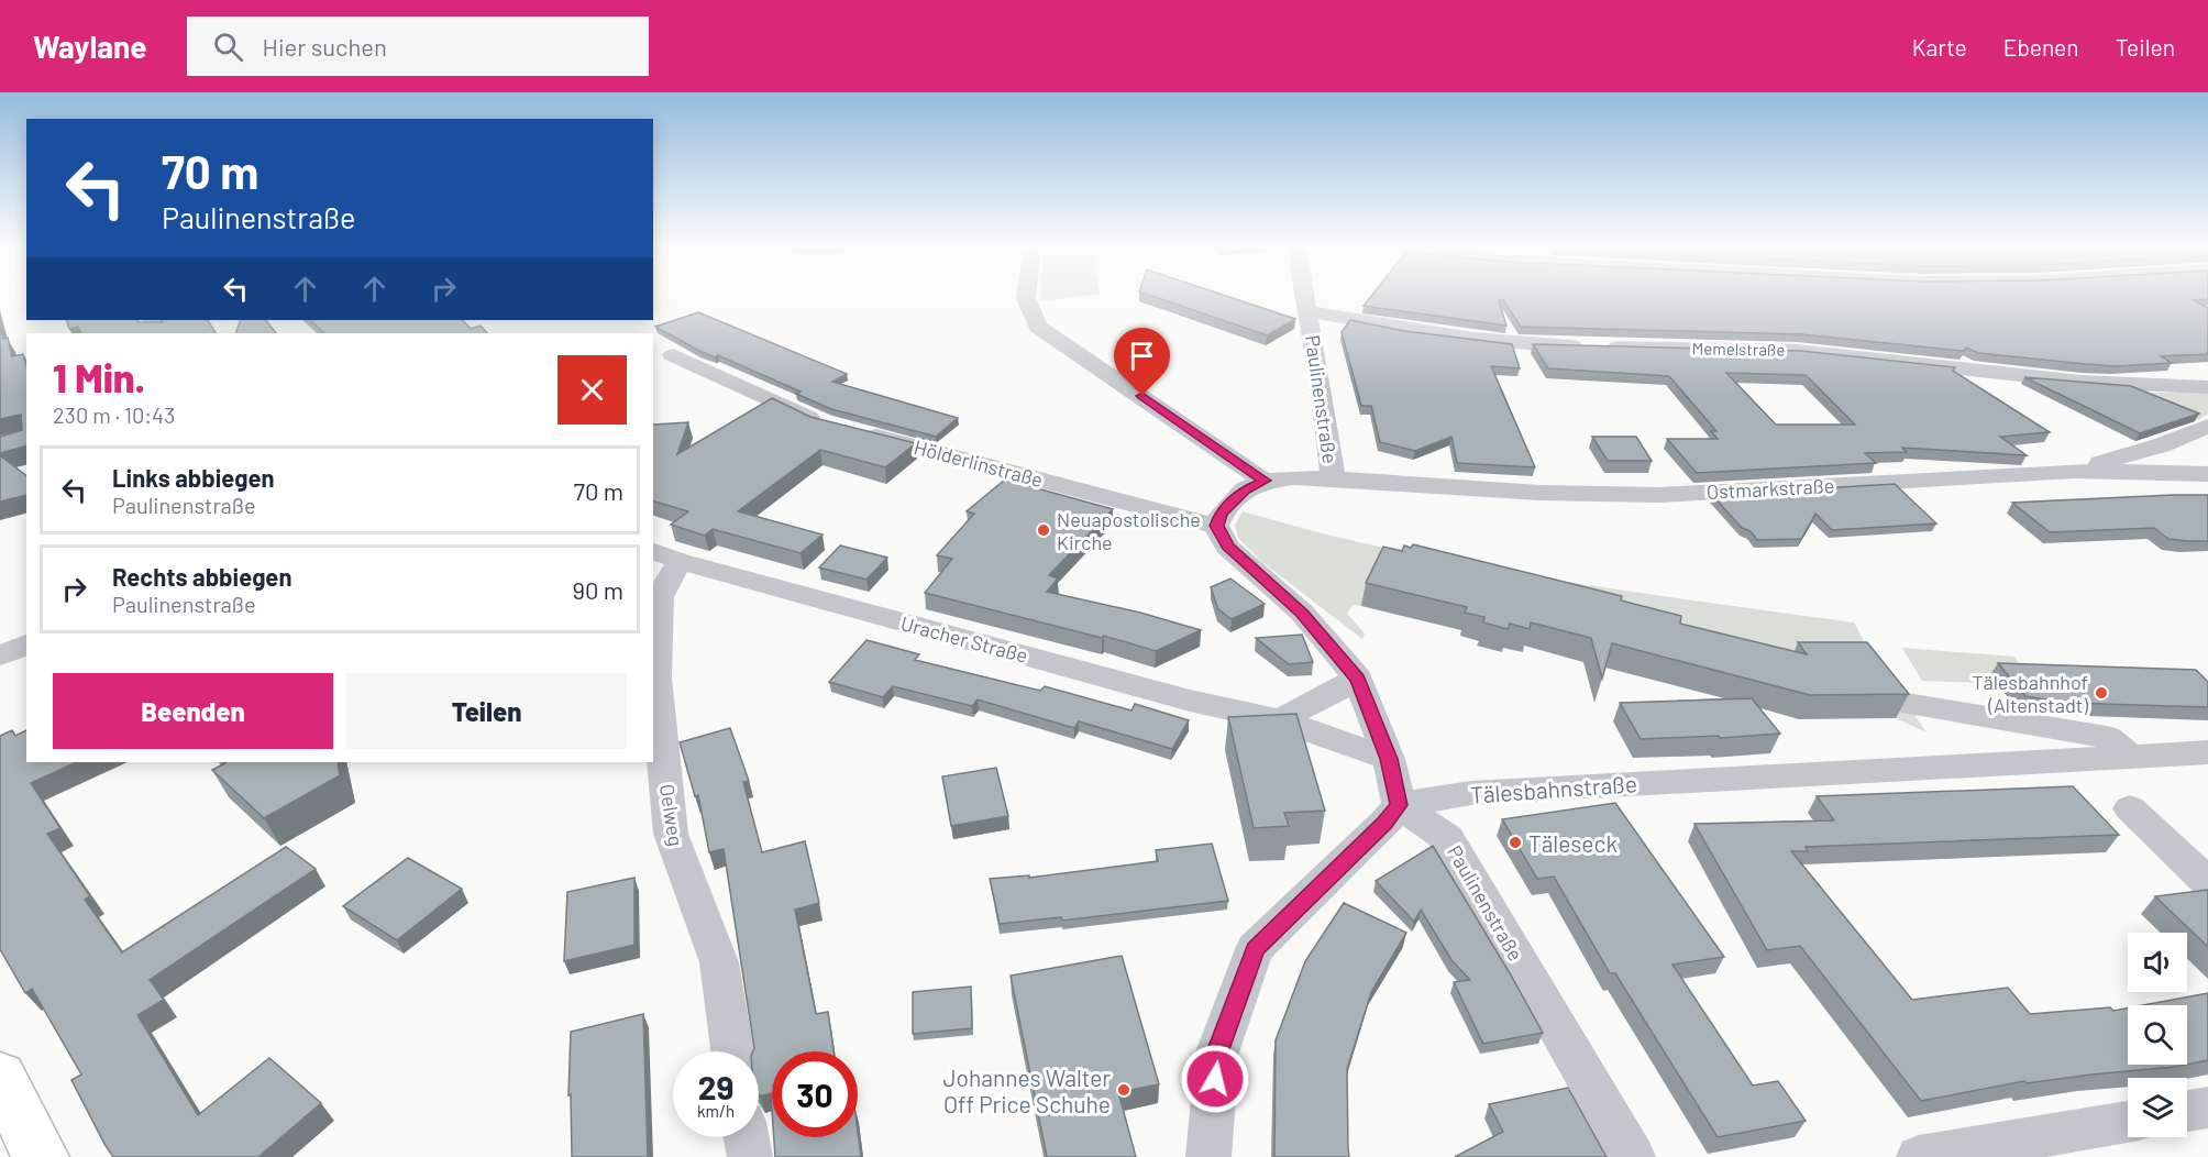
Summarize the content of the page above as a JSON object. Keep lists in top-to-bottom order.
{
  "streets": {
    "street": [
      "Memelstraße",
      "Paulinenstraße",
      "Hölderlinstraße",
      "Ostmarkstraße",
      "Uracher Straße",
      "Tälesbahnstraße",
      "Oelweg"
    ]
  },
  "crossings": [
    ["Memelstraße", "Paulinenstraße"],
    ["Paulinenstraße", "Hölderlinstraße"],
    ["Paulinenstraße", "Ostmarkstraße"],
    ["Paulinenstraße", "Tälesbahnstraße"],
    ["Uracher Straße", "Oelweg"]
  ],
  "places": [
    "Neuapostolische Kirche",
    "Tälesbahnhof (Altenstadt)",
    "Täleseck",
    "Johannes Walter Off Price Schuhe"
  ],
  "page": {
    "header": "Waylane",
    "search": "Hier suchen",
    "nav": ["Karte", "Ebenen", "Teilen"],
    "turn": ["70 m", "Paulinenstraße"],
    "heading": ["1 Min.", "230 m · 10:43"],
    "list": [
      {
        "name": "Links abbiegen",
        "note": "Paulinenstraße",
        "value": "70 m"
      },
      {
        "name": "Rechts abbiegen",
        "note": "Paulinenstraße",
        "value": "90 m"
      }
    ],
    "buttons": ["Beenden", "Teilen"],
    "speed": "29 km/h",
    "limit": "30"
  }
}
